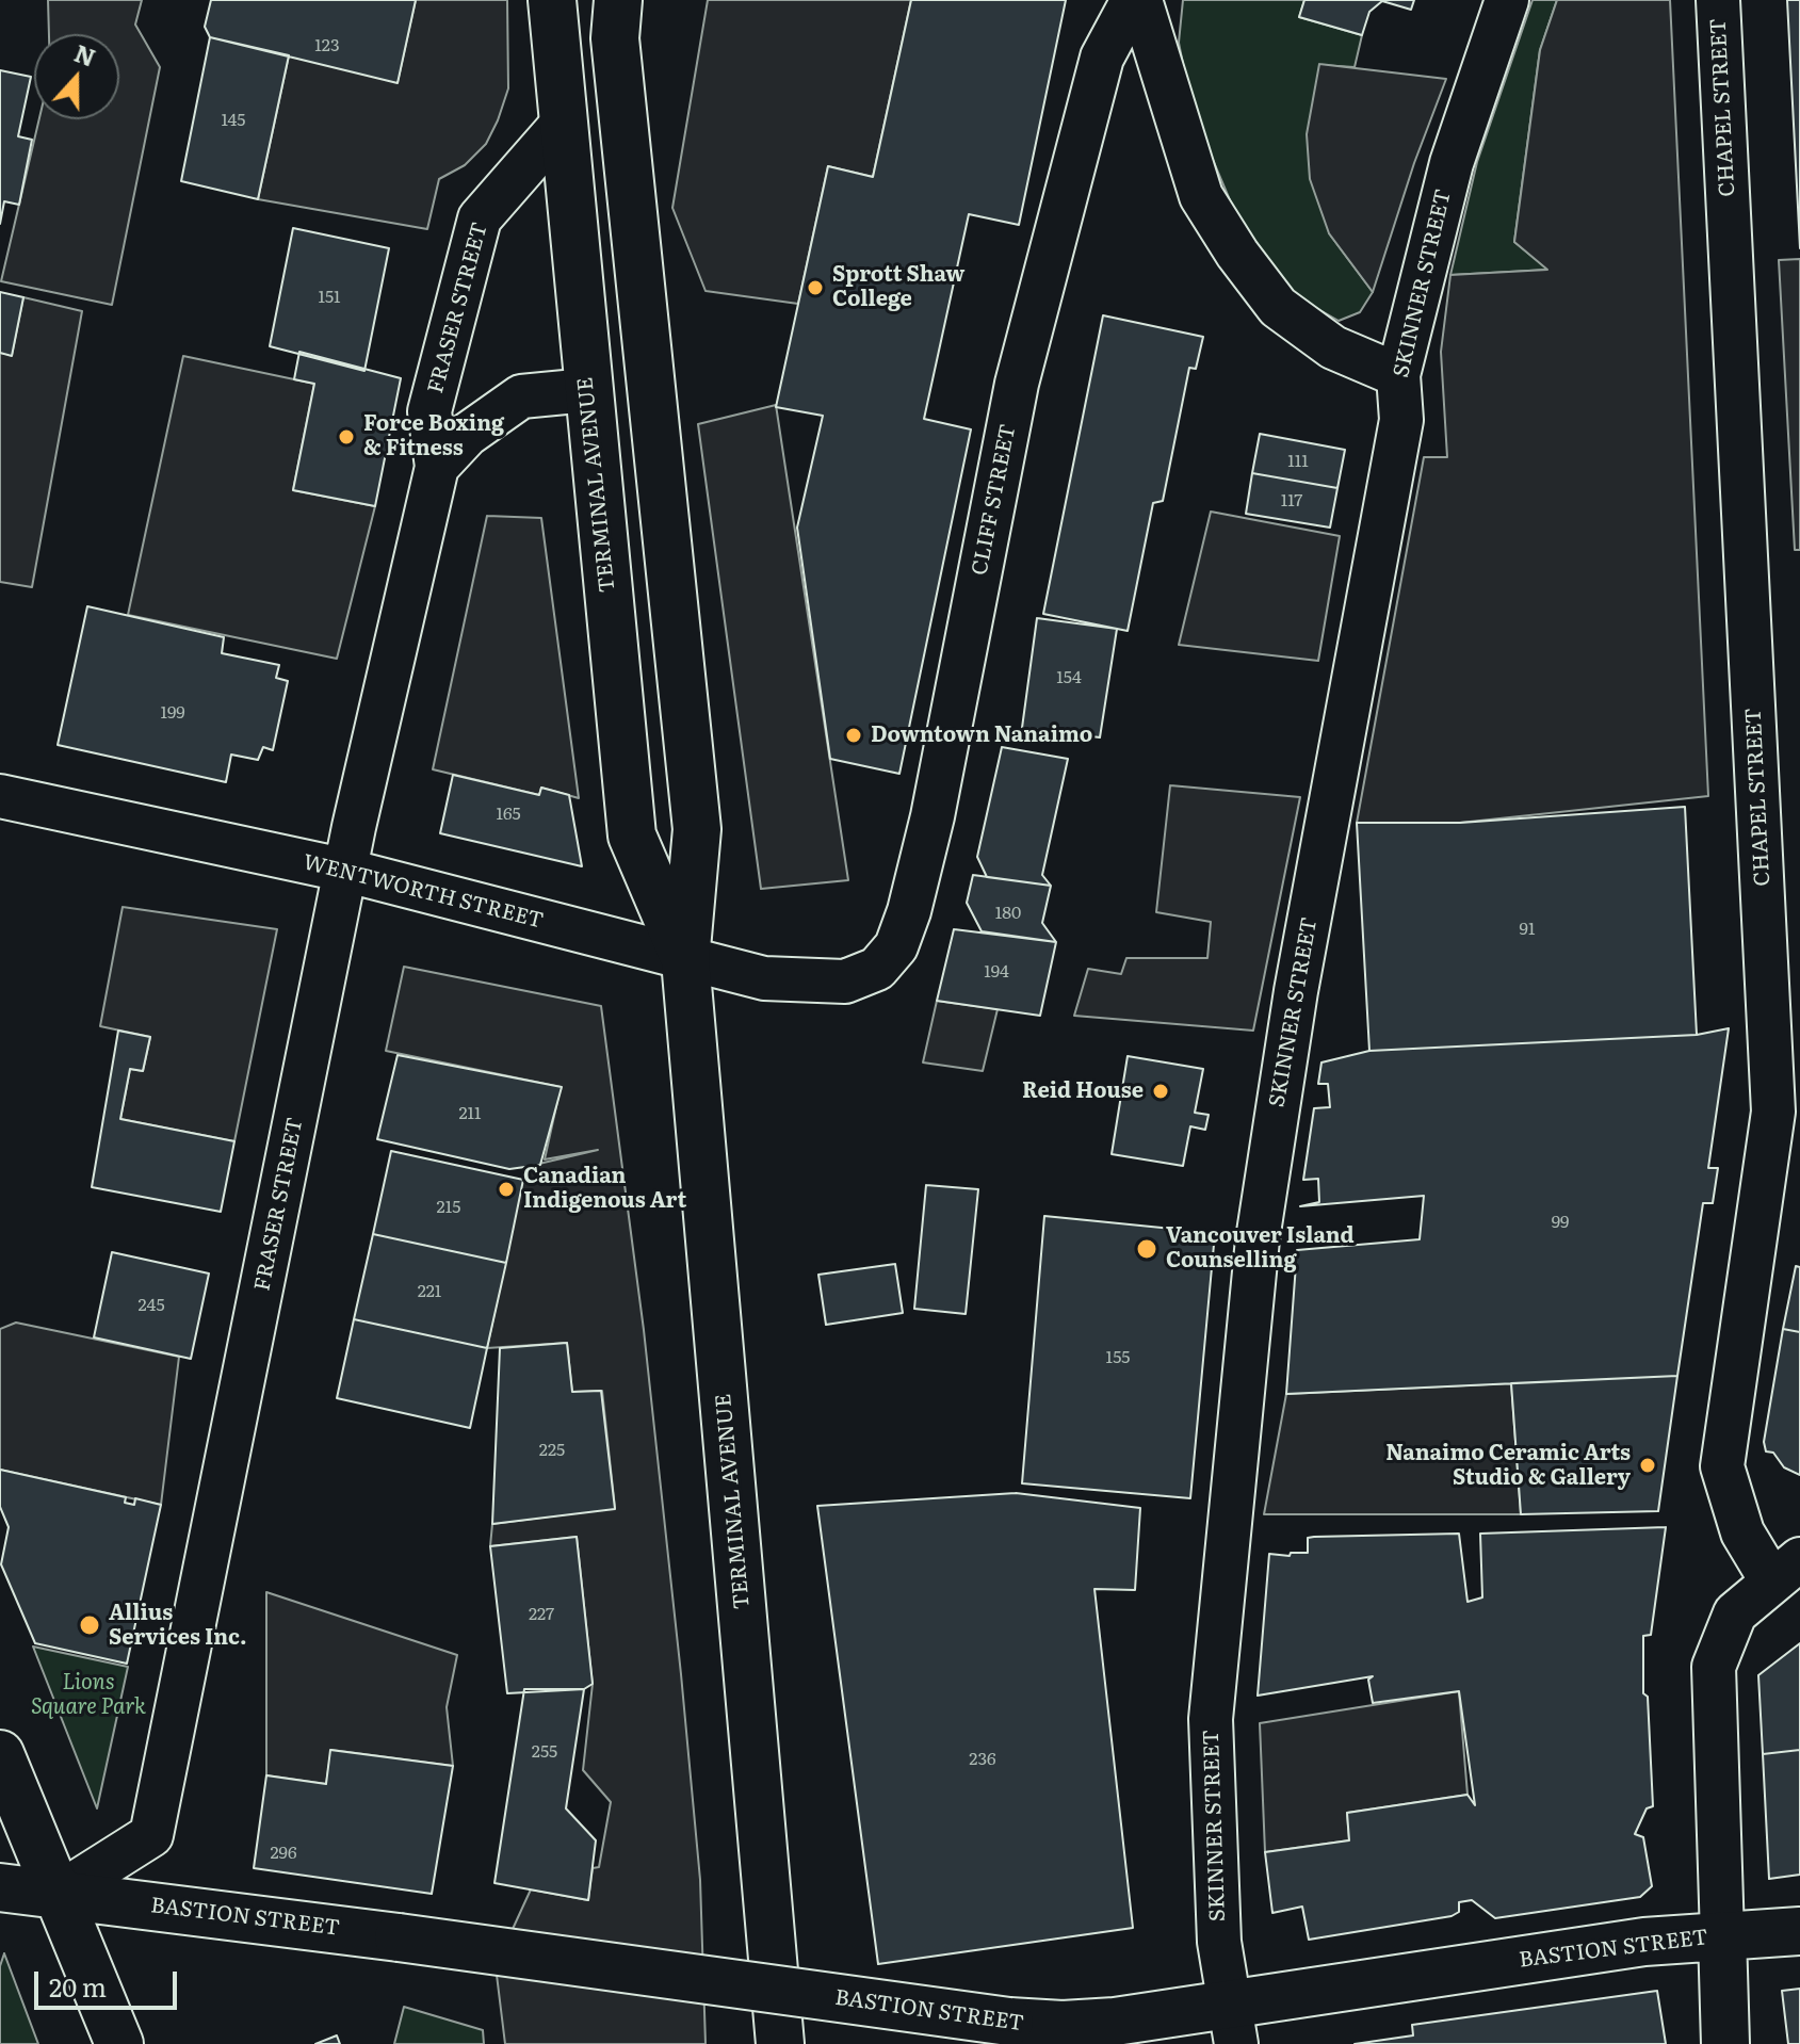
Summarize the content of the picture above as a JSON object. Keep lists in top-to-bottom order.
{
  "streets": {
    "main road": ["TERMINAL AVENUE", "BASTION STREET"],
    "street": [
      "CHAPEL STREET",
      "SKINNER STREET",
      "FRASER STREET",
      "CLIFF STREET",
      "WENTWORTH STREET"
    ]
  },
  "crossings": [
    ["SKINNER STREET", "BASTION STREET"],
    ["FRASER STREET", "TERMINAL AVENUE"],
    ["FRASER STREET", "WENTWORTH STREET"],
    ["FRASER STREET", "BASTION STREET"],
    ["TERMINAL AVENUE", "WENTWORTH STREET"],
    ["CLIFF STREET", "WENTWORTH STREET"]
  ],
  "parks": ["Lions Square Park"],
  "places": [
    "Sprott Shaw College",
    "Force Boxing & Fitness",
    "Downtown Nanaimo",
    "Reid House",
    "Canadian Indigenous Art",
    "Vancouver Island Counselling",
    "Nanaimo Ceramic Arts Studio & Gallery",
    "Allius Services Inc."
  ],
  "house_numbers": [
    "123",
    "145",
    "151",
    "111",
    "117",
    "154",
    "199",
    "165",
    "180",
    "91",
    "194",
    "211",
    "215",
    "99",
    "221",
    "245",
    "155",
    "225",
    "227",
    "255",
    "236",
    "296"
  ],
  "scale_bar": "20 m",
  "north": "top"
}
